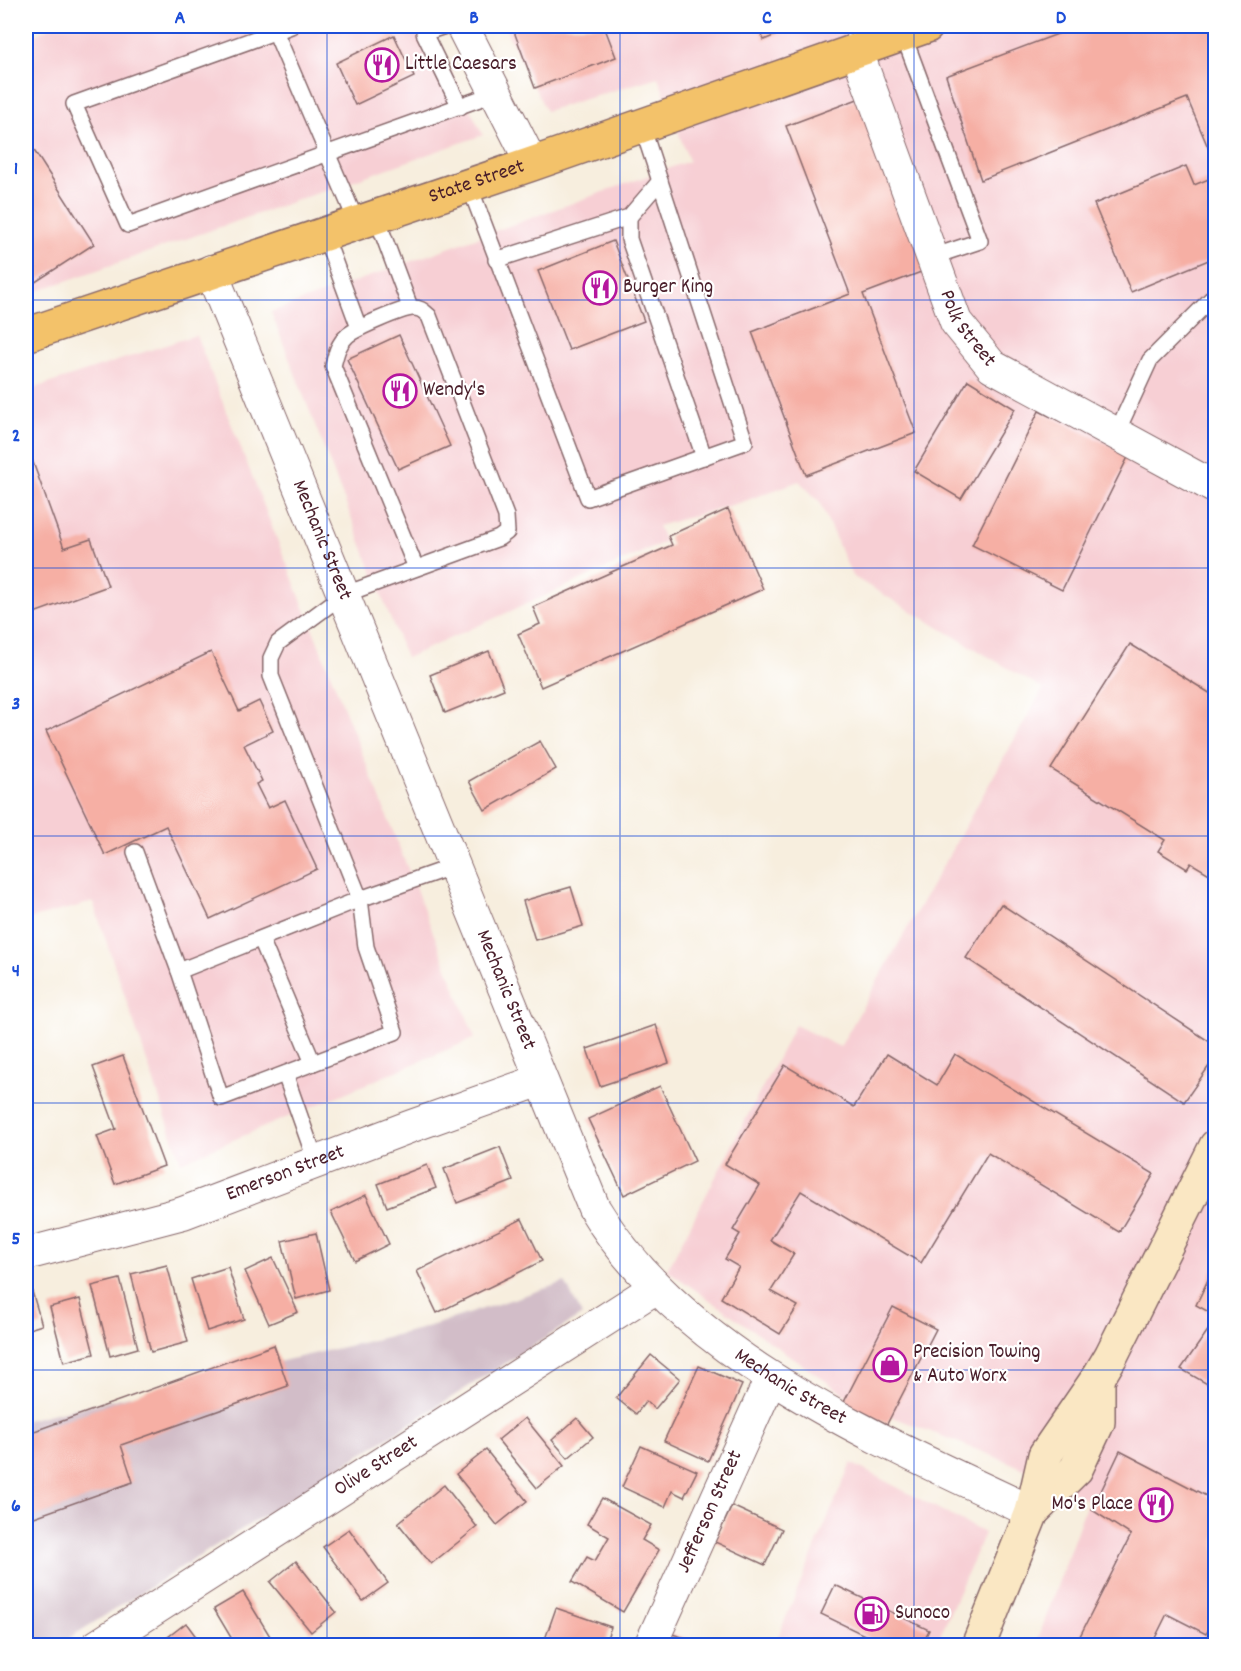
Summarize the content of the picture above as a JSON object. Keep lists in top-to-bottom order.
{
  "streets": {
    "highway": ["State Street"],
    "street": [
      "Polk Street",
      "Mechanic Street",
      "Emerson Street",
      "Olive Street",
      "Jefferson Street"
    ]
  },
  "crossings": [
    ["State Street", "Polk Street"],
    ["State Street", "Mechanic Street"],
    ["Mechanic Street", "Emerson Street"],
    ["Mechanic Street", "Olive Street"],
    ["Mechanic Street", "Jefferson Street"]
  ],
  "places": {
    "restaurant": [
      "Little Caesars",
      "Burger King",
      "Wendy's",
      "Mo's Place"
    ],
    "shop": ["Precision Towing & Auto Worx"],
    "fuel station": ["Sunoco"]
  },
  "grid": {
    "columns": [
      "A",
      "B",
      "C",
      "D"
    ],
    "rows": [
      "1",
      "2",
      "3",
      "4",
      "5",
      "6"
    ]
  }
}
